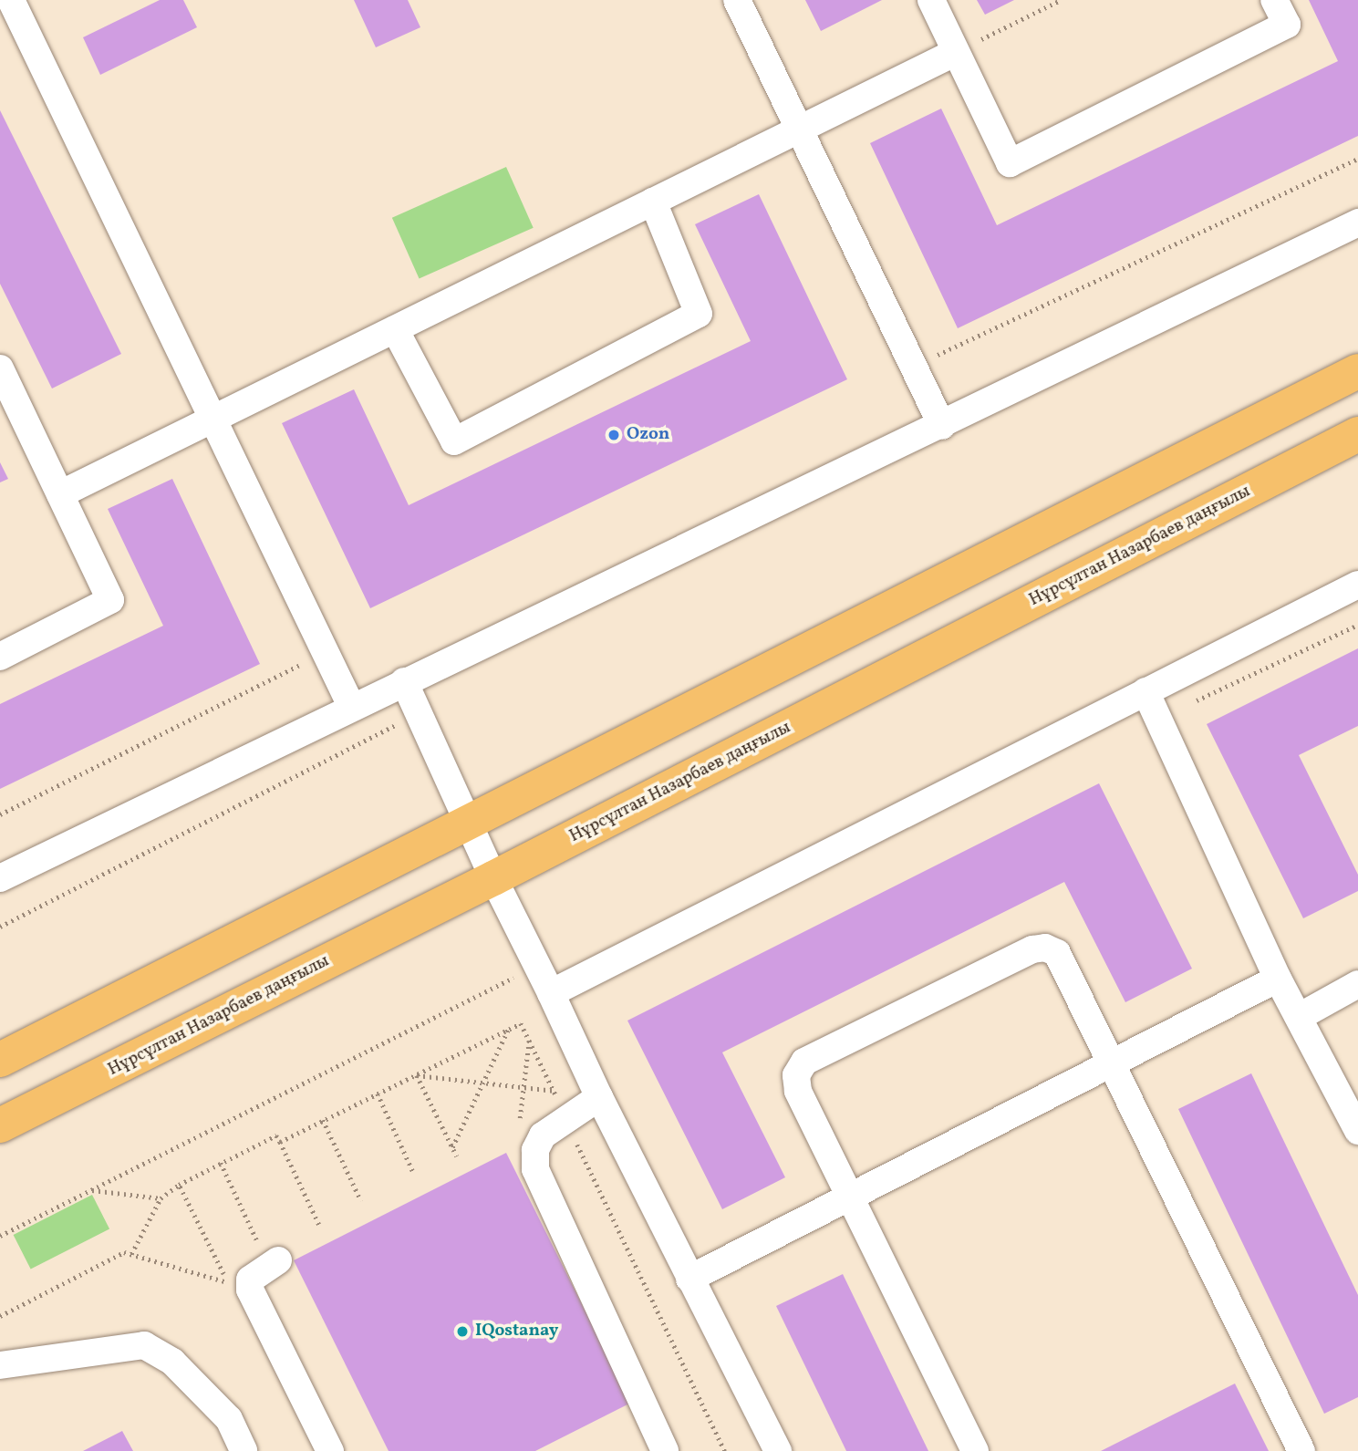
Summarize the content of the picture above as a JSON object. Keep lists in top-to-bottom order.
{
  "streets": {
    "main road": ["Нұрсұлтан Назарбаев даңғылы"]
  },
  "places": ["Ozon", "IQostanay"]
}
